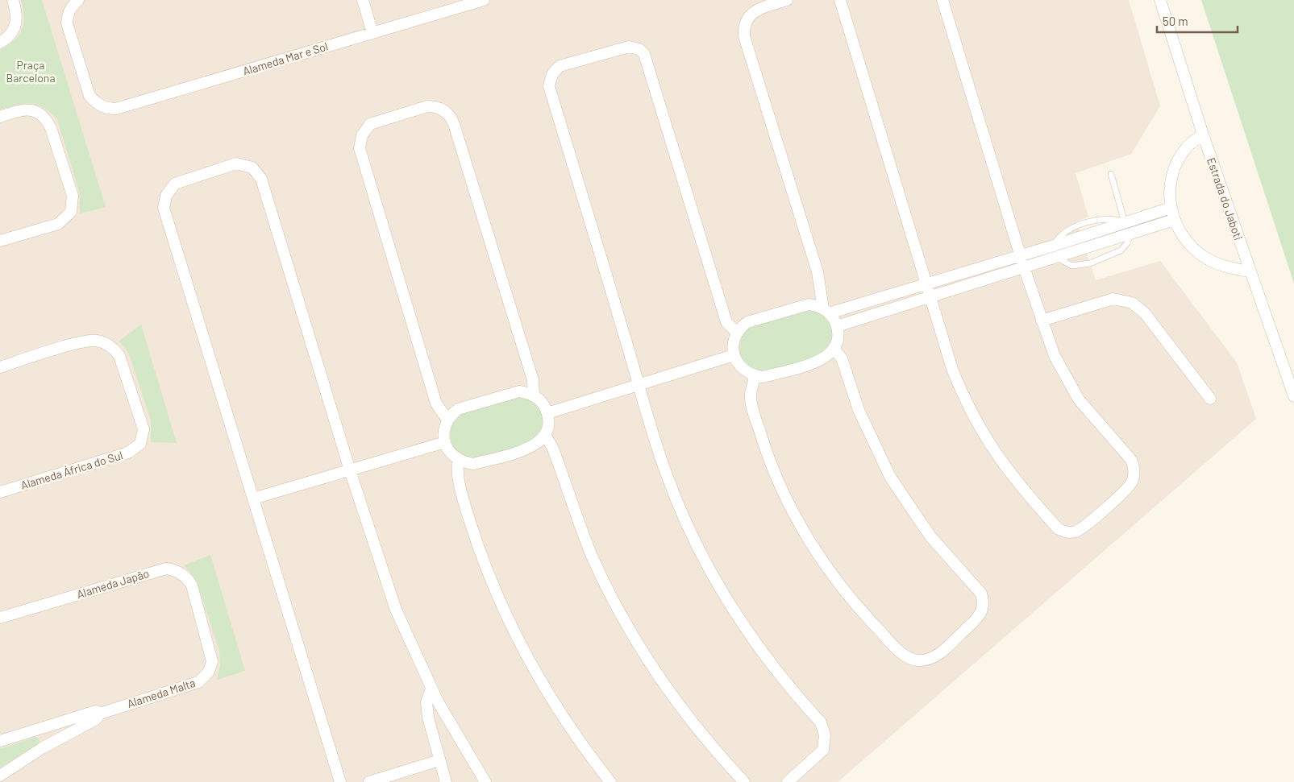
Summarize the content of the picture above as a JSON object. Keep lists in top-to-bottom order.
{
  "streets": {
    "street": [
      "Alameda Mar e Sol",
      "Estrada do Jaboti",
      "Alameda África do Sul",
      "Alameda Japão",
      "Alameda Malta"
    ]
  },
  "crossings": [
    ["Alameda Japão", "Alameda Malta"]
  ],
  "parks": ["Praça Barcelona"],
  "scale_bar": "50 m"
}
